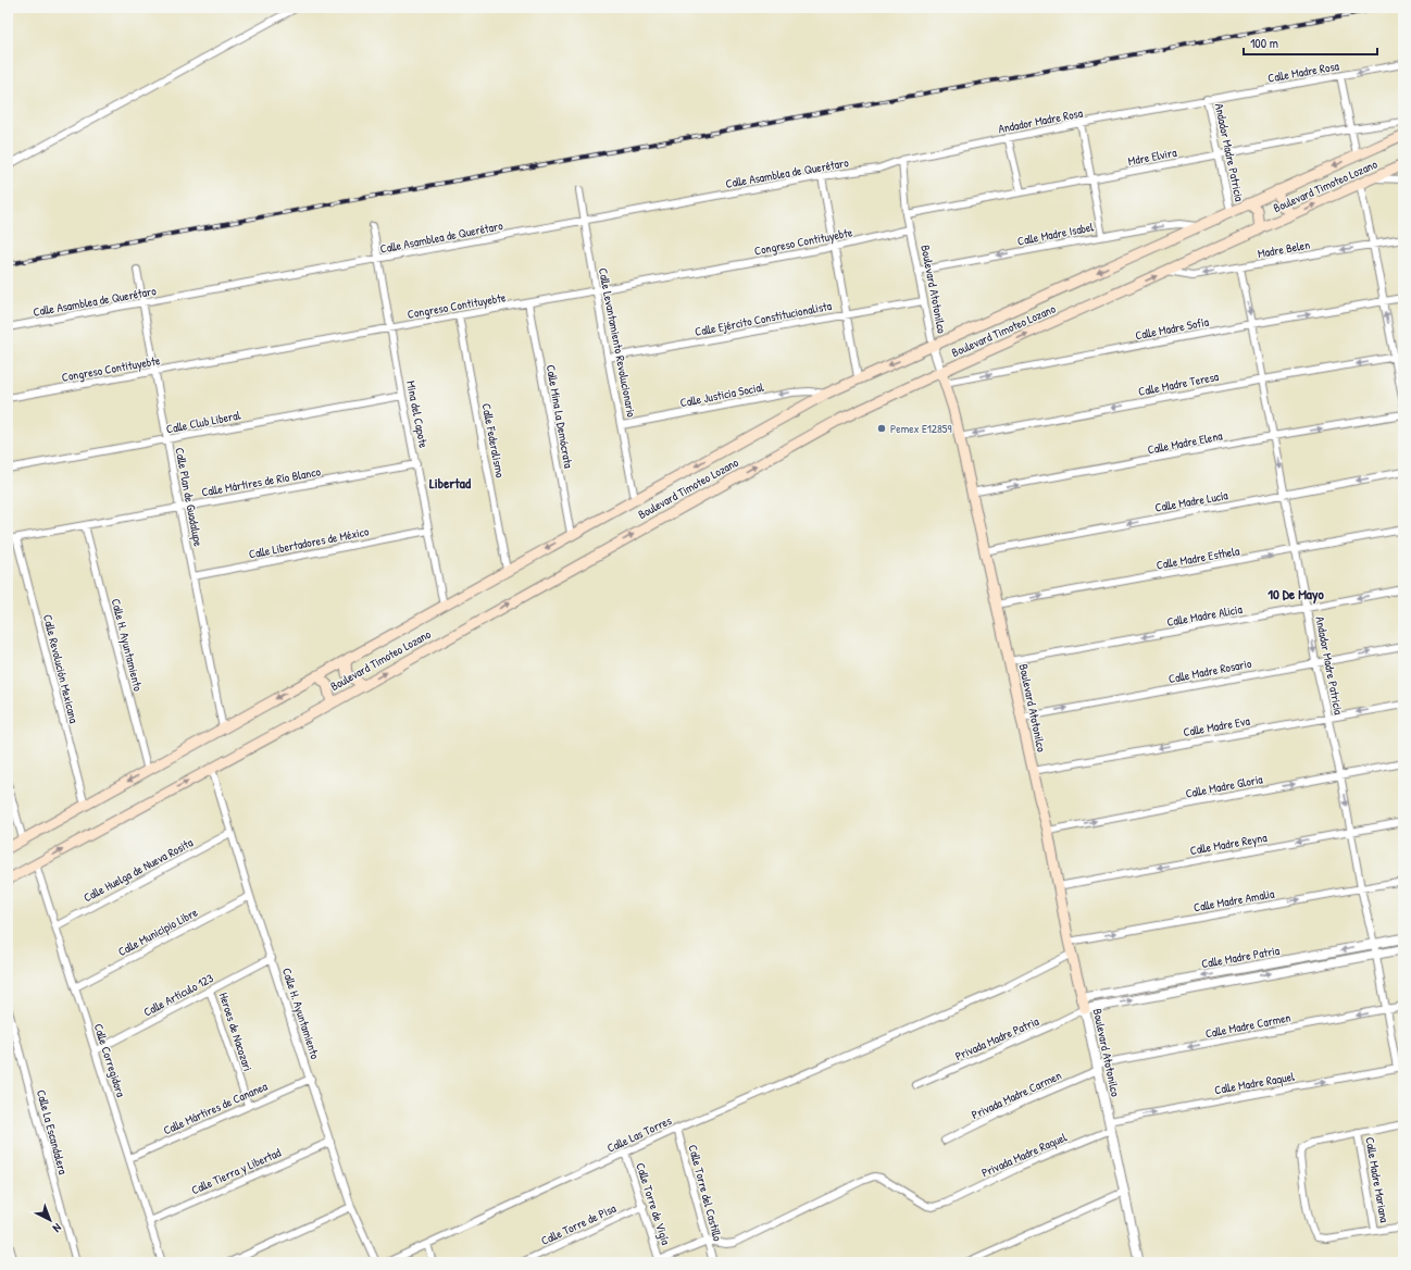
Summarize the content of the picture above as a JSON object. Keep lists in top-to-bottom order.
{
  "streets": {
    "main road": ["Boulevard Timoteo Lozano", "Boulevard Atotonilco"],
    "street": [
      "Calle Madre Rosa",
      "Andador Madre Rosa",
      "Andador Madre Patricia",
      "Mdre Elvira",
      "Calle Asamblea de Querétaro",
      "Calle Madre Isabel",
      "Congreso Contituyebte",
      "Madre Belen",
      "Calle Ejército Constitucionalista",
      "Calle Madre Sofía",
      "Calle Levantamiento Revolucionario",
      "Calle Madre Teresa",
      "Calle Justicia Social",
      "Mina del Capote",
      "Calle Mina La Demócrata",
      "Calle Club Liberal",
      "Calle Federalismo",
      "Calle Madre Elena",
      "Calle Mártires de Río Blanco",
      "Calle Plan de Guadalupe",
      "Calle Madre Lucía",
      "Calle Libertadores de México",
      "Calle Madre Esthela",
      "Calle Madre Alicia",
      "Calle H. Ayuntamiento",
      "Calle Revolución Mexicana",
      "Calle Madre Rosario",
      "Calle Madre Eva",
      "Calle Madre Gloria",
      "Calle Madre Reyna",
      "Calle Huelga de Nueva Rosita",
      "Calle Madre Amalia",
      "Calle Municipio Libre",
      "Calle Madre Patria",
      "Calle Artículo 123",
      "Calle Madre Carmen",
      "Heroes de Nacozari",
      "Privada Madre Patria",
      "Calle Corregidora",
      "Calle Madre Raquel",
      "Privada Madre Carmen",
      "Calle Mártires de Cananea",
      "Calle La Escandalera",
      "Calle Las Torres",
      "Privada Madre Raquel",
      "Calle Tierra y Libertad",
      "Calle Madre Mariana",
      "Calle Torre del Castillo",
      "Calle Torre de Vigía",
      "Calle Torre de Pisa"
    ]
  },
  "crossings": [
    ["Calle Madre Rosa", "Andador Madre Rosa"],
    ["Calle Madre Rosa", "Andador Madre Patricia"],
    ["Andador Madre Rosa", "Andador Madre Patricia"],
    ["Andador Madre Rosa", "Calle Asamblea de Querétaro"],
    ["Andador Madre Rosa", "Boulevard Atotonilco"],
    ["Andador Madre Patricia", "Mdre Elvira"],
    ["Andador Madre Patricia", "Boulevard Timoteo Lozano"],
    ["Andador Madre Patricia", "Madre Belen"],
    ["Andador Madre Patricia", "Calle Madre Sofía"],
    ["Andador Madre Patricia", "Calle Madre Teresa"],
    ["Andador Madre Patricia", "Calle Madre Elena"],
    ["Andador Madre Patricia", "Calle Madre Lucía"],
    ["Andador Madre Patricia", "Calle Madre Esthela"],
    ["Andador Madre Patricia", "Calle Madre Alicia"],
    ["Andador Madre Patricia", "Calle Madre Rosario"],
    ["Andador Madre Patricia", "Calle Madre Eva"],
    ["Andador Madre Patricia", "Calle Madre Gloria"],
    ["Andador Madre Patricia", "Calle Madre Reyna"],
    ["Andador Madre Patricia", "Calle Madre Amalia"],
    ["Andador Madre Patricia", "Calle Madre Patria"],
    ["Andador Madre Patricia", "Calle Madre Carmen"],
    ["Andador Madre Patricia", "Calle Madre Raquel"],
    ["Mdre Elvira", "Boulevard Atotonilco"],
    ["Calle Asamblea de Querétaro", "Calle Levantamiento Revolucionario"],
    ["Calle Asamblea de Querétaro", "Mina del Capote"],
    ["Calle Asamblea de Querétaro", "Calle Plan de Guadalupe"],
    ["Boulevard Timoteo Lozano", "Calle Madre Isabel"],
    ["Boulevard Timoteo Lozano", "Madre Belen"],
    ["Boulevard Timoteo Lozano", "Boulevard Atotonilco"],
    ["Boulevard Timoteo Lozano", "Calle Levantamiento Revolucionario"],
    ["Boulevard Timoteo Lozano", "Calle Justicia Social"],
    ["Boulevard Timoteo Lozano", "Mina del Capote"],
    ["Boulevard Timoteo Lozano", "Calle Mina La Demócrata"],
    ["Boulevard Timoteo Lozano", "Calle Federalismo"],
    ["Boulevard Timoteo Lozano", "Calle Plan de Guadalupe"],
    ["Boulevard Timoteo Lozano", "Calle H. Ayuntamiento"],
    ["Boulevard Timoteo Lozano", "Calle Revolución Mexicana"],
    ["Boulevard Timoteo Lozano", "Calle Corregidora"],
    ["Calle Madre Isabel", "Boulevard Atotonilco"],
    ["Congreso Contituyebte", "Boulevard Atotonilco"],
    ["Congreso Contituyebte", "Calle Levantamiento Revolucionario"],
    ["Congreso Contituyebte", "Mina del Capote"],
    ["Congreso Contituyebte", "Calle Mina La Demócrata"],
    ["Congreso Contituyebte", "Calle Federalismo"],
    ["Congreso Contituyebte", "Calle Plan de Guadalupe"],
    ["Boulevard Atotonilco", "Calle Ejército Constitucionalista"],
    ["Boulevard Atotonilco", "Calle Madre Sofía"],
    ["Boulevard Atotonilco", "Calle Madre Teresa"],
    ["Boulevard Atotonilco", "Calle Madre Elena"],
    ["Boulevard Atotonilco", "Calle Madre Lucía"],
    ["Boulevard Atotonilco", "Calle Madre Esthela"],
    ["Boulevard Atotonilco", "Calle Madre Alicia"],
    ["Boulevard Atotonilco", "Calle Madre Rosario"],
    ["Boulevard Atotonilco", "Calle Madre Eva"],
    ["Boulevard Atotonilco", "Calle Madre Gloria"],
    ["Boulevard Atotonilco", "Calle Madre Reyna"],
    ["Boulevard Atotonilco", "Calle Madre Amalia"],
    ["Boulevard Atotonilco", "Calle Madre Patria"],
    ["Boulevard Atotonilco", "Calle Madre Carmen"],
    ["Boulevard Atotonilco", "Privada Madre Patria"],
    ["Boulevard Atotonilco", "Calle Madre Raquel"],
    ["Boulevard Atotonilco", "Privada Madre Carmen"],
    ["Boulevard Atotonilco", "Calle Las Torres"],
    ["Boulevard Atotonilco", "Privada Madre Raquel"],
    ["Calle Ejército Constitucionalista", "Calle Levantamiento Revolucionario"],
    ["Calle Levantamiento Revolucionario", "Calle Justicia Social"],
    ["Mina del Capote", "Calle Club Liberal"],
    ["Mina del Capote", "Calle Mártires de Río Blanco"],
    ["Mina del Capote", "Calle Libertadores de México"],
    ["Calle Club Liberal", "Calle Plan de Guadalupe"],
    ["Calle Mártires de Río Blanco", "Calle Plan de Guadalupe"],
    ["Calle Mártires de Río Blanco", "Calle H. Ayuntamiento"],
    ["Calle Mártires de Río Blanco", "Calle Revolución Mexicana"],
    ["Calle Plan de Guadalupe", "Calle Libertadores de México"],
    ["Calle H. Ayuntamiento", "Calle Huelga de Nueva Rosita"],
    ["Calle H. Ayuntamiento", "Calle Municipio Libre"],
    ["Calle H. Ayuntamiento", "Calle Artículo 123"],
    ["Calle H. Ayuntamiento", "Calle Mártires de Cananea"],
    ["Calle H. Ayuntamiento", "Calle Tierra y Libertad"],
    ["Calle Huelga de Nueva Rosita", "Calle Corregidora"],
    ["Calle Municipio Libre", "Calle Corregidora"],
    ["Calle Madre Patria", "Privada Madre Patria"],
    ["Calle Artículo 123", "Heroes de Nacozari"],
    ["Calle Artículo 123", "Calle Corregidora"],
    ["Calle Madre Carmen", "Privada Madre Carmen"],
    ["Heroes de Nacozari", "Calle Mártires de Cananea"],
    ["Calle Corregidora", "Calle Mártires de Cananea"],
    ["Calle Corregidora", "Calle Tierra y Libertad"],
    ["Calle Madre Raquel", "Privada Madre Raquel"],
    ["Calle Las Torres", "Calle Torre del Castillo"],
    ["Calle Las Torres", "Calle Torre de Vigía"],
    ["Privada Madre Raquel", "Calle Torre del Castillo"],
    ["Calle Torre de Vigía", "Calle Torre de Pisa"]
  ],
  "one_way": [
    "Calle Madre Isabel",
    "Madre Belen",
    "Calle Madre Sofía",
    "Calle Madre Teresa",
    "Calle Justicia Social",
    "Calle Madre Elena",
    "Calle Madre Lucía",
    "Calle Madre Esthela",
    "Calle Madre Alicia",
    "Calle Madre Rosario",
    "Calle Madre Eva",
    "Calle Madre Gloria",
    "Calle Madre Reyna",
    "Calle Madre Amalia",
    "Calle Madre Carmen",
    "Calle Madre Raquel"
  ],
  "districts": ["Libertad", "10 De Mayo"],
  "places": ["Pemex E12859"],
  "scale_bar": "100 m",
  "north": "bottom right"
}
